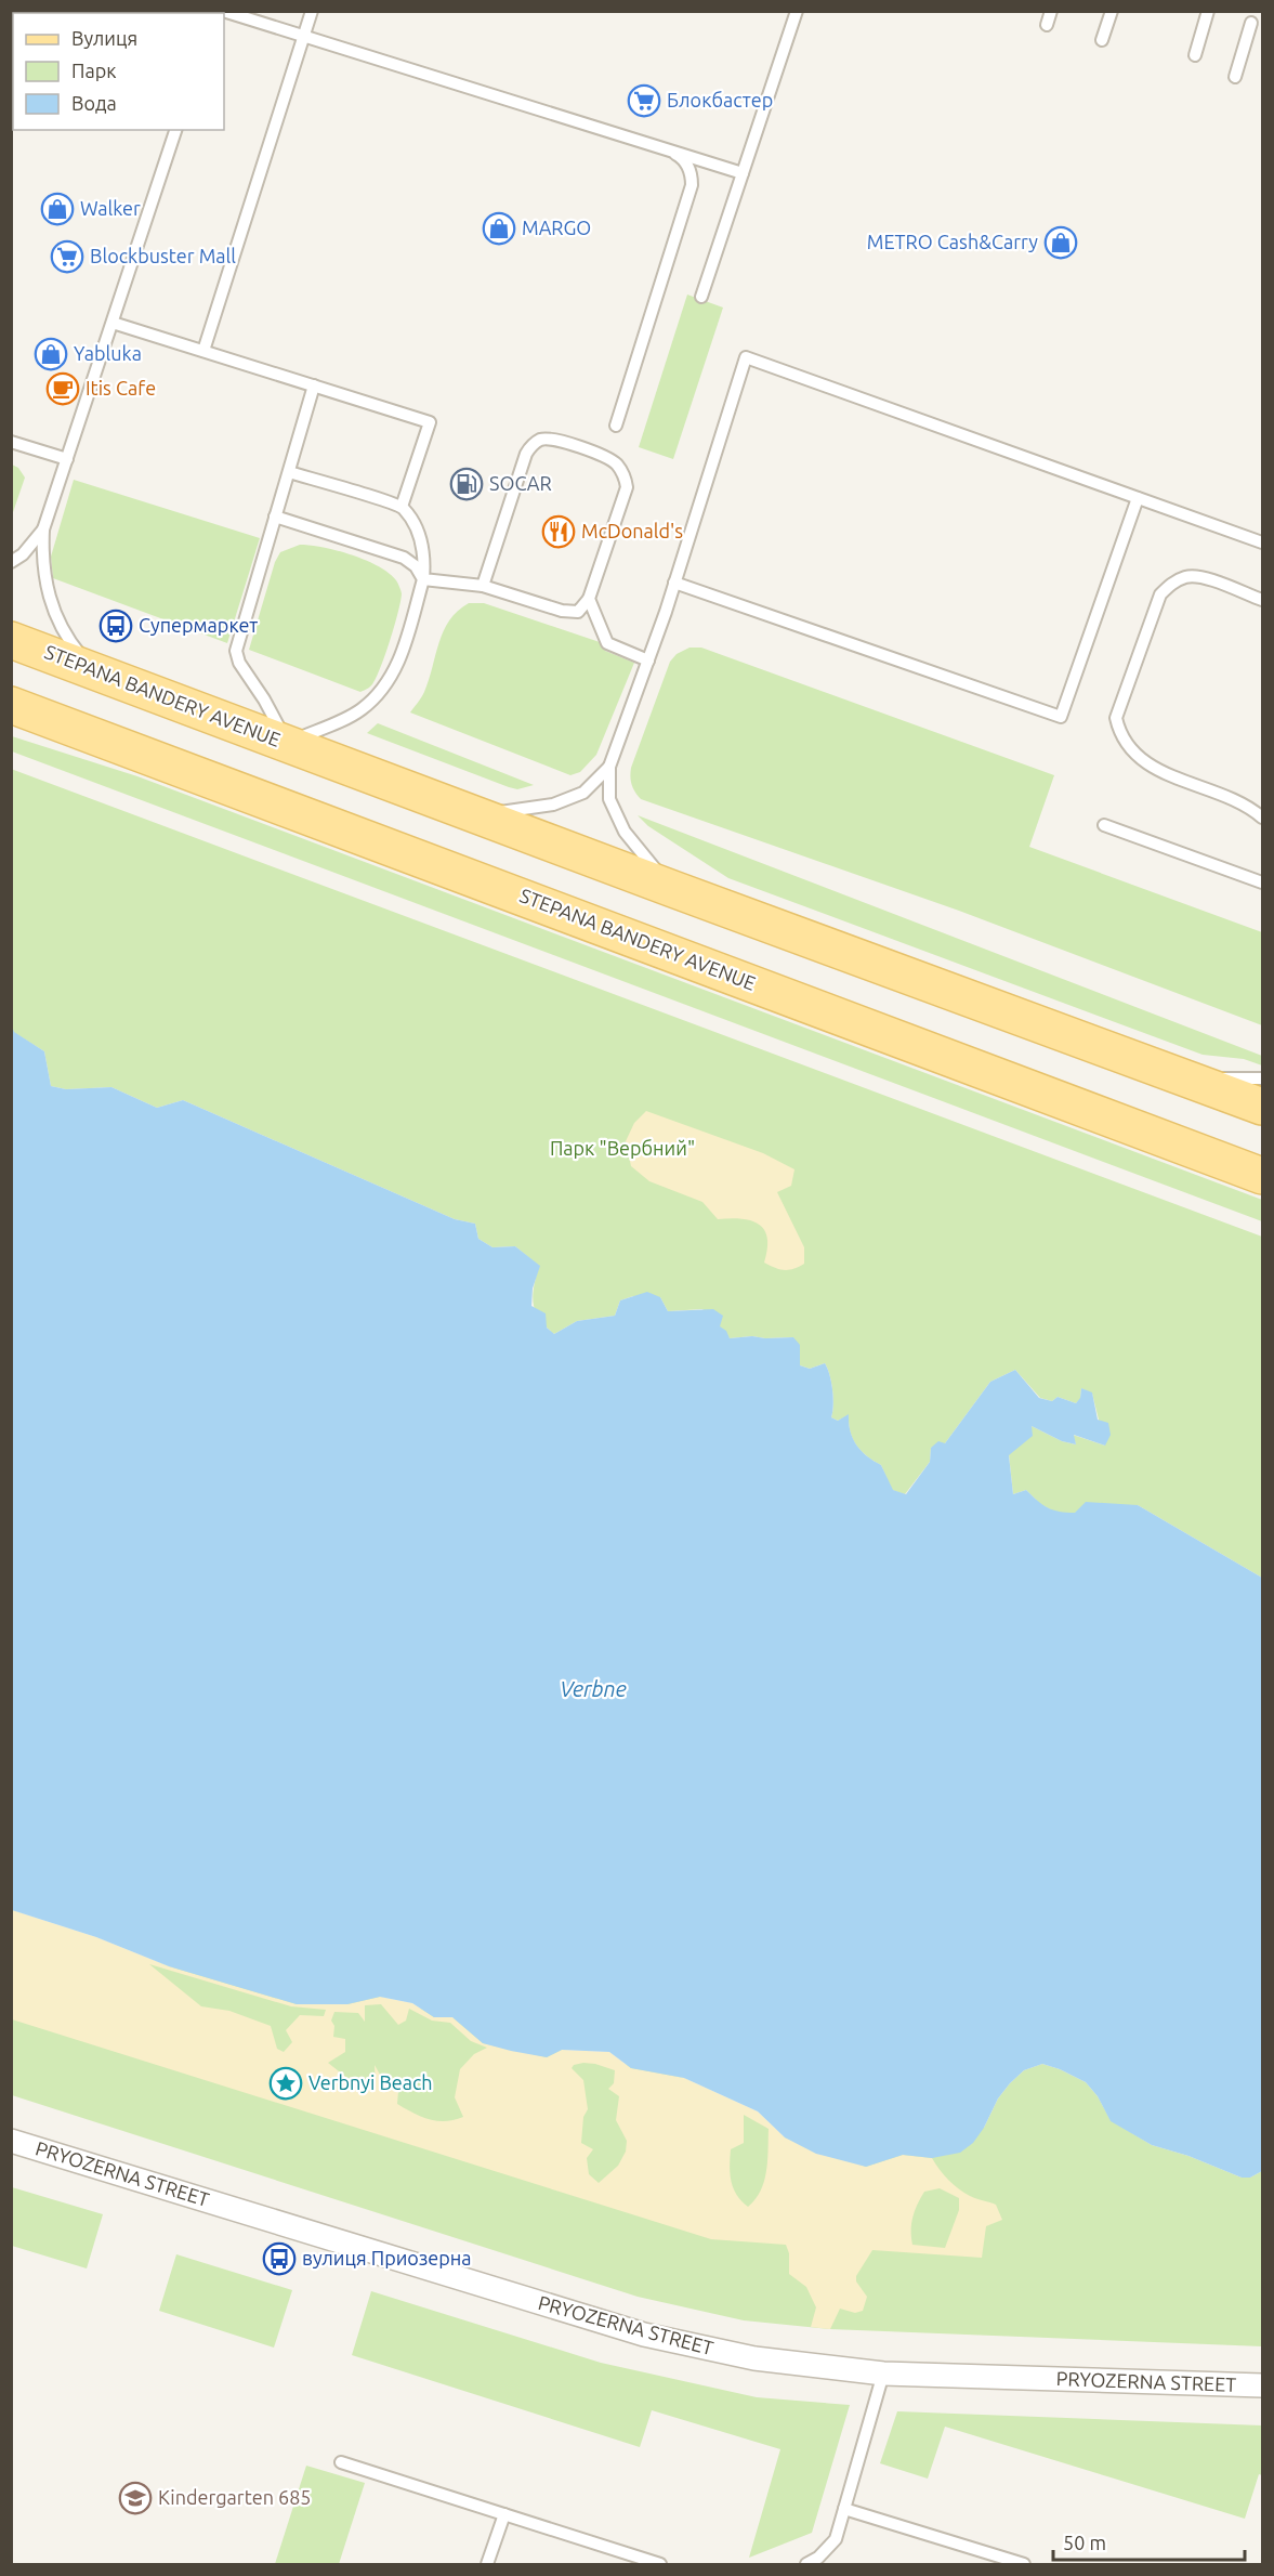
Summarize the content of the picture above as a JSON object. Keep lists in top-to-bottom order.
{
  "streets": {
    "main road": ["STEPANA BANDERY AVENUE"],
    "street": ["PRYOZERNA STREET"]
  },
  "water": ["Verbne"],
  "parks": ["Парк \"Вербний\""],
  "places": {
    "supermarket": ["Блокбастер", "Blockbuster Mall"],
    "shop": [
      "Walker",
      "MARGO",
      "METRO Cash&Carry",
      "Yabluka"
    ],
    "cafe": ["Itis Cafe"],
    "fuel station": ["SOCAR"],
    "restaurant": ["McDonald's"],
    "bus stop": ["Супермаркет", "вулиця Приозерна"],
    "place": ["Verbnyi Beach"],
    "school or university": ["Kindergarten 685"]
  },
  "legend": ["Вулиця", "Парк", "Вода"],
  "scale_bar": "50 m"
}
